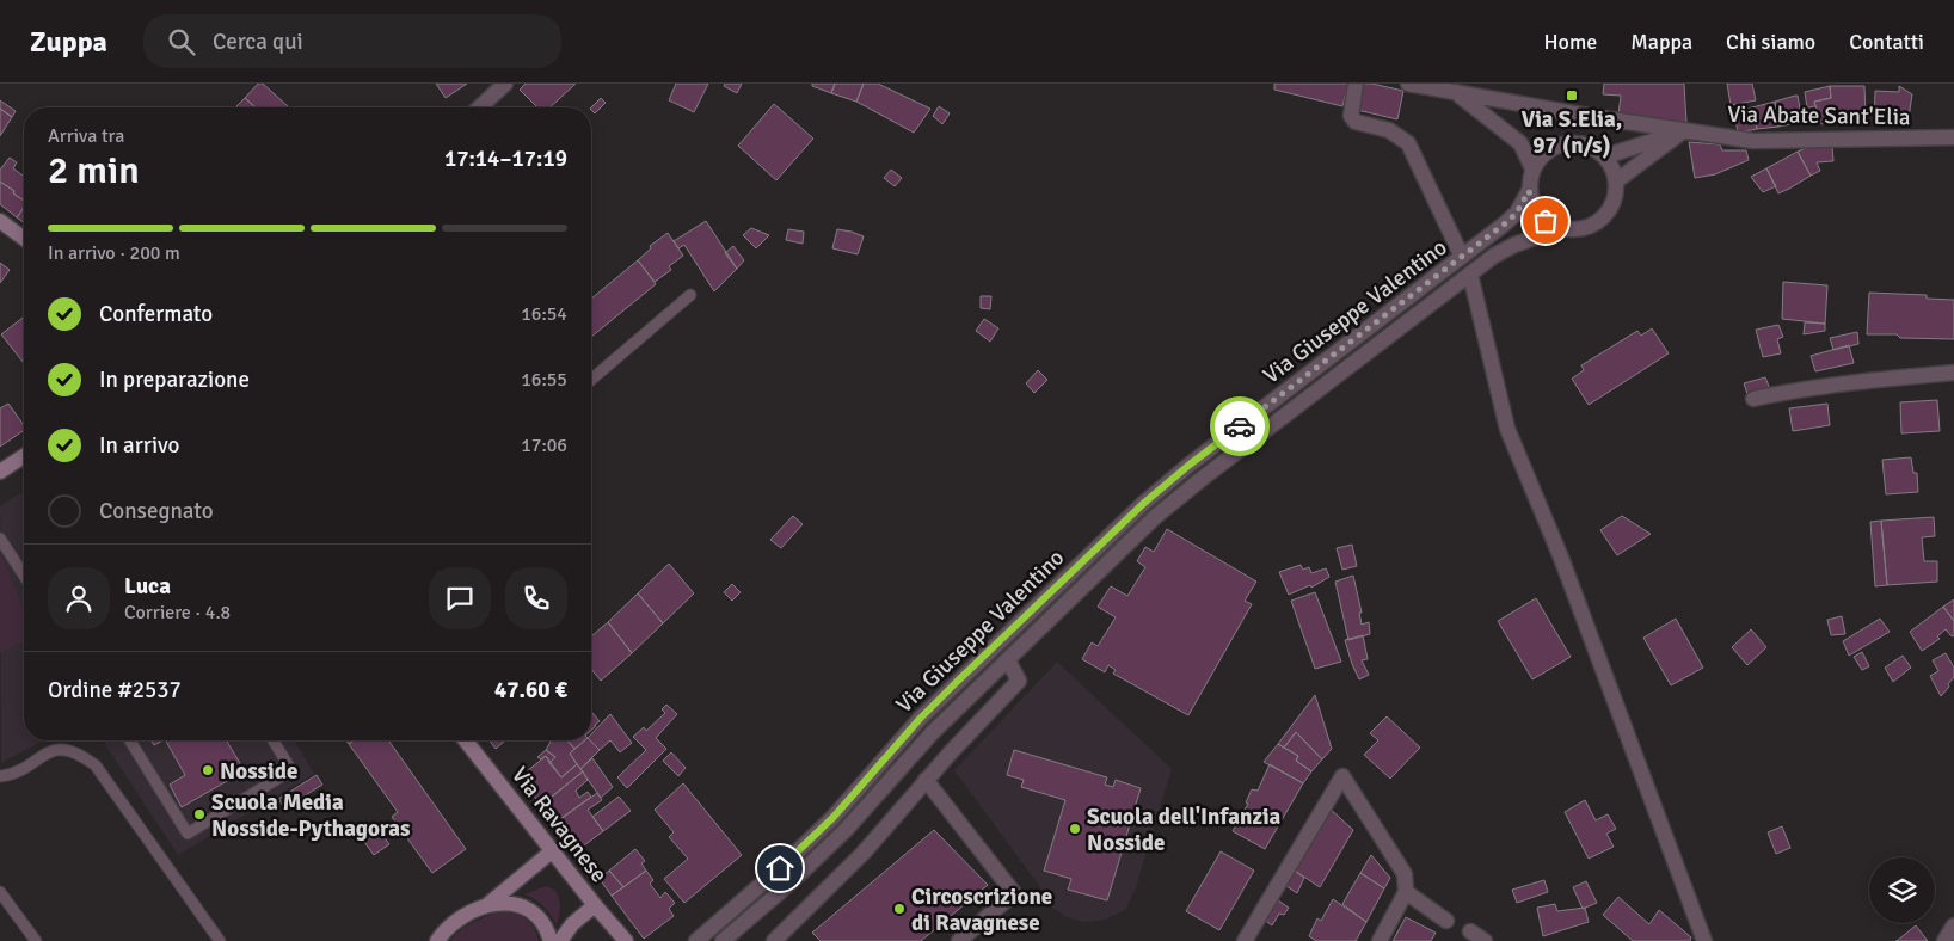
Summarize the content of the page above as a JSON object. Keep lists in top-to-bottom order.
{
  "streets": {
    "main road": ["Via Ravagnese"],
    "street": ["Via Abate Sant'Elia", "Via Giuseppe Valentino"]
  },
  "crossings": [
    ["Via Abate Sant'Elia", "Via Giuseppe Valentino"]
  ],
  "places": {
    "transit": ["Via S.Elia, 97 (n/s)"],
    "other": [
      "Nosside",
      "Scuola Media Nosside-Pythagoras",
      "Scuola dell'Infanzia Nosside",
      "Circoscrizione di Ravagnese"
    ]
  },
  "page": {
    "header": "Zuppa",
    "search": "Cerca qui",
    "nav": [
      "Home",
      "Mappa",
      "Chi siamo",
      "Contatti"
    ],
    "heading": ["2 min", "Arriva tra", "17:14–17:19"],
    "panel": [
      "Luca",
      "Corriere · 4.8",
      "Ordine #2537",
      "47.60 €"
    ],
    "bar": "In arrivo · 200 m",
    "list": [
      ["Confermato", "16:54"],
      ["In preparazione", "16:55"],
      ["In arrivo", "17:06"],
      "Consegnato"
    ]
  }
}
